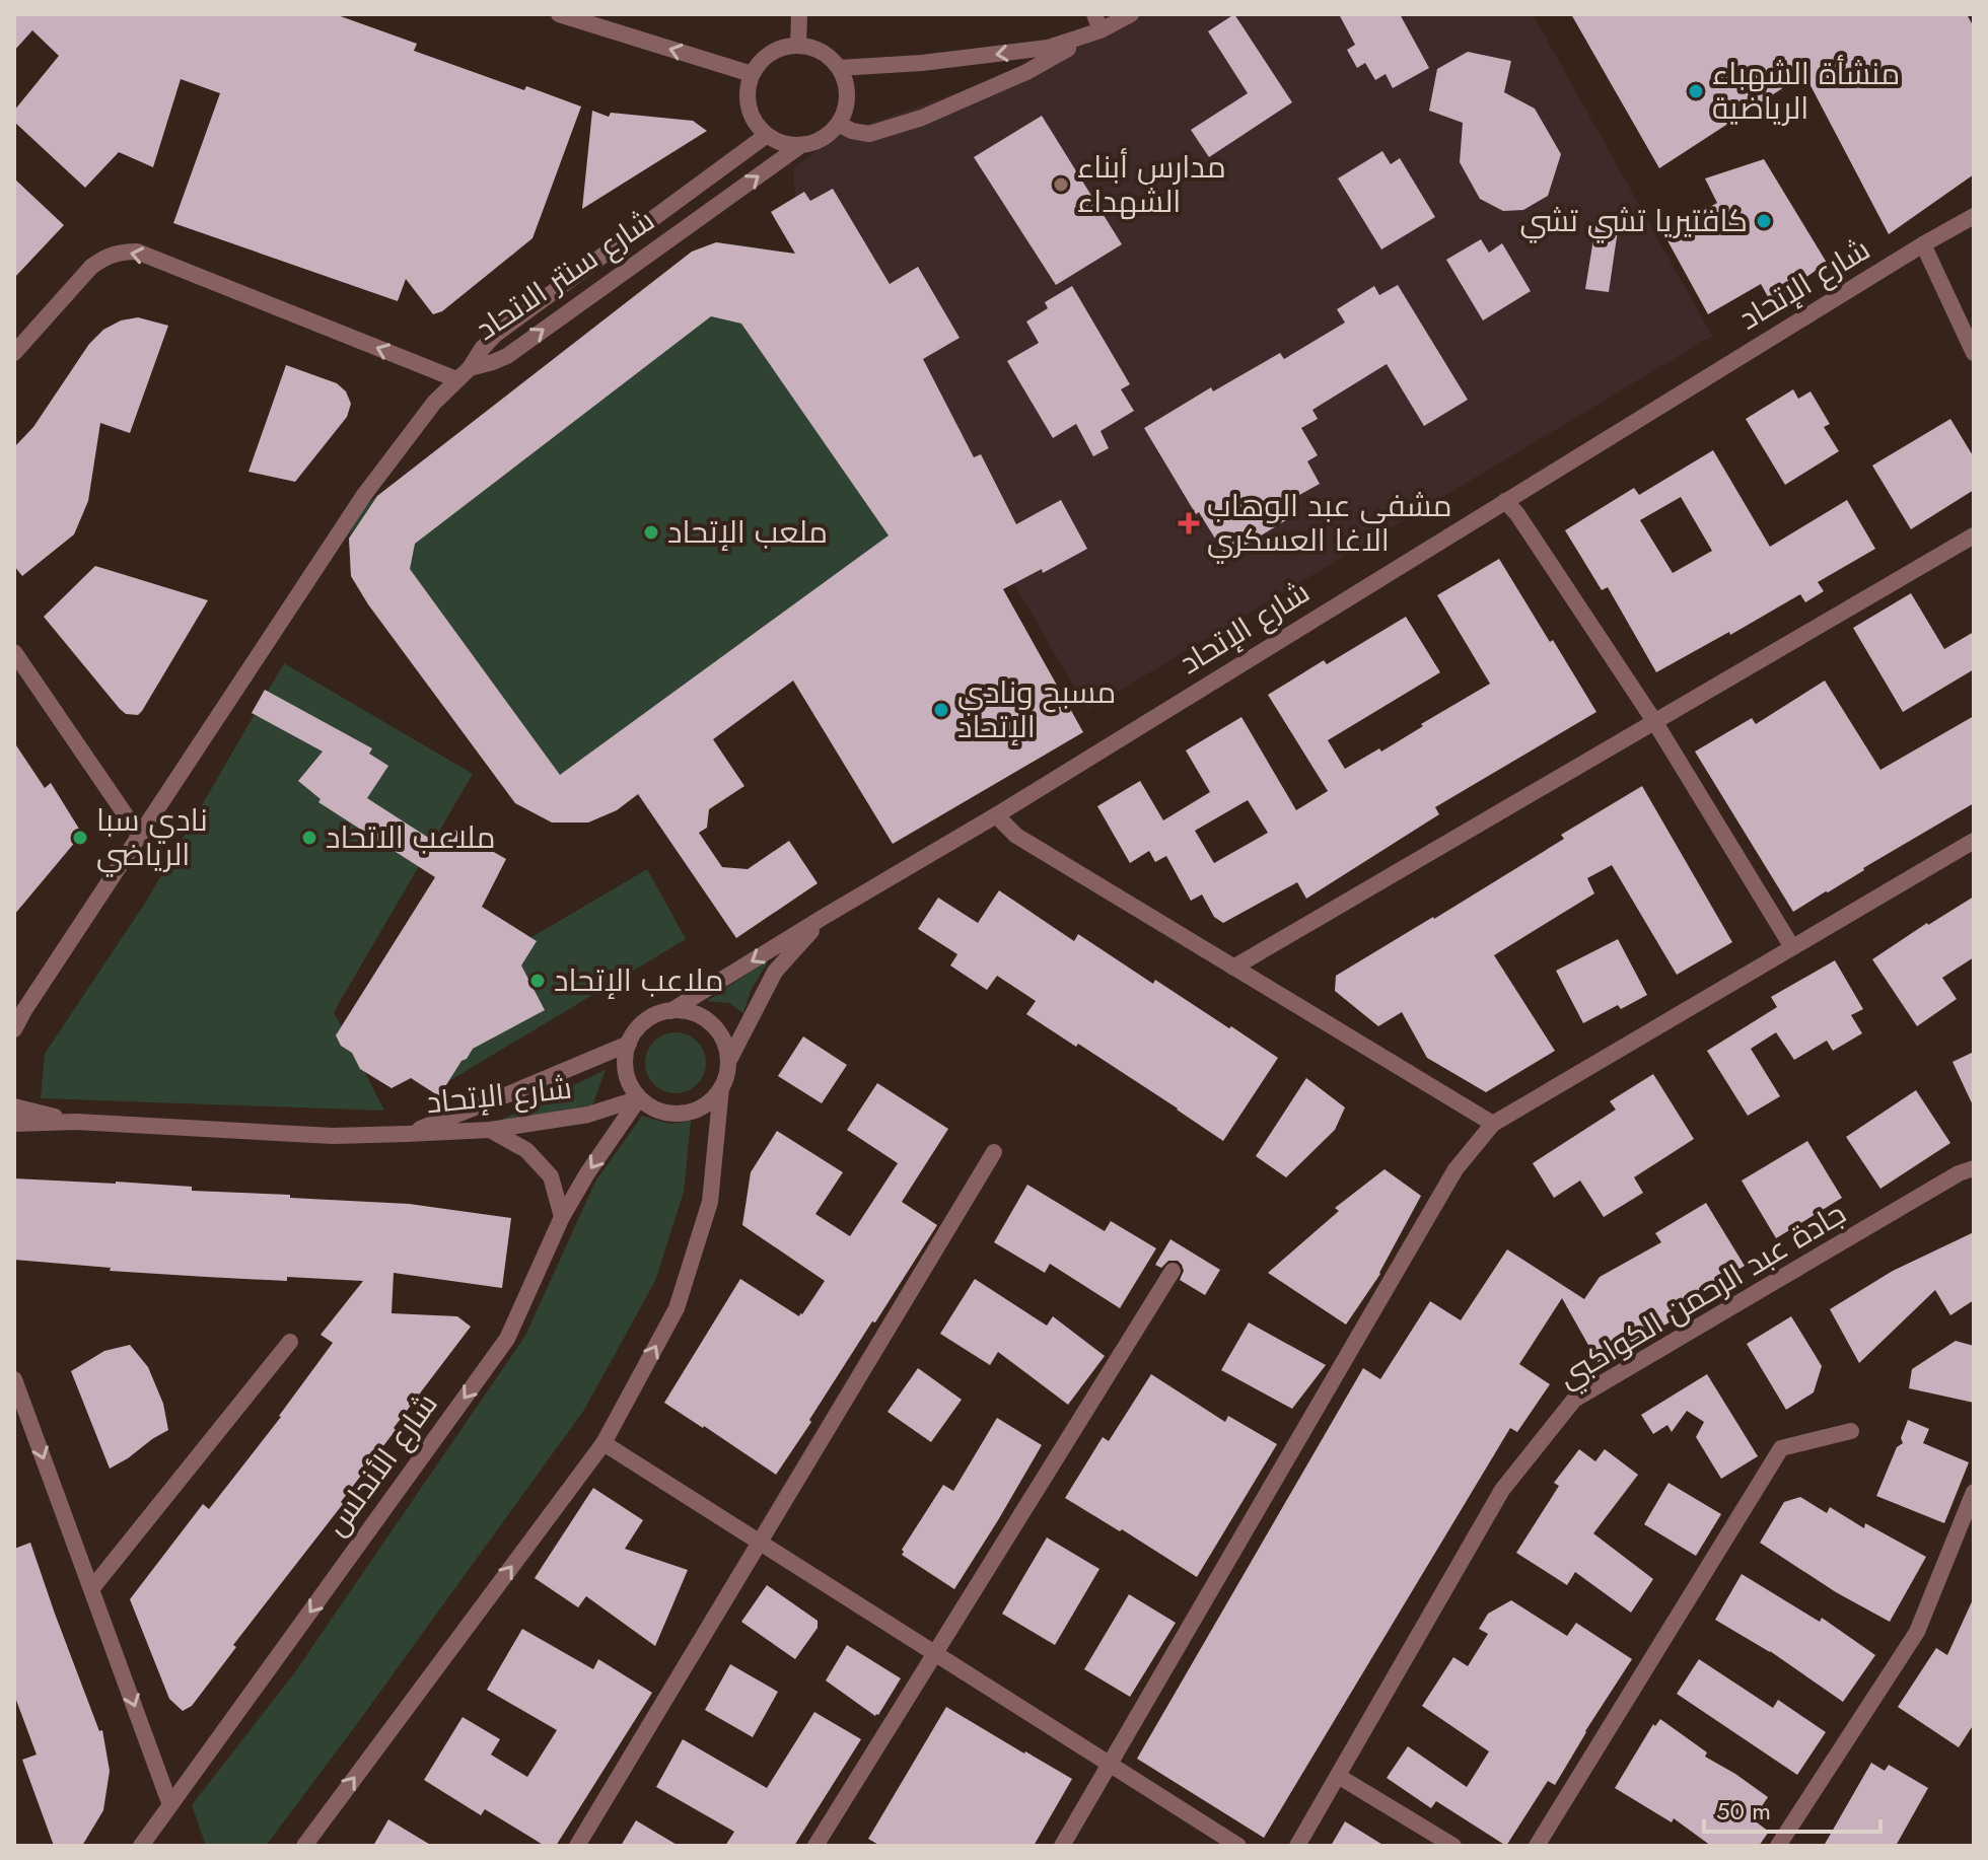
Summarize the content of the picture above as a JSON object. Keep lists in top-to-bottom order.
{
  "streets": {
    "street": [
      "شارع سنتر الاتحاد",
      "شارع الإتحاد",
      "جادة عبد الرحمن الكواكبي",
      "شارع الأندلس"
    ]
  },
  "crossings": [
    ["شارع الإتحاد", "شارع الأندلس"]
  ],
  "places": {
    "other": [
      "منشأة الشهباء الرياضية",
      "مدارس أبناء الشهداء",
      "كافتيريا تشي تشي",
      "ملعب الإتحاد",
      "مسبح ونادي الإتحاد",
      "نادي سبا الرياضي",
      "ملاعب الاتحاد",
      "ملاعب الإتحاد"
    ],
    "health": ["مشفى عبد الوهاب الاغا العسكري"]
  },
  "scale_bar": "50 m"
}
